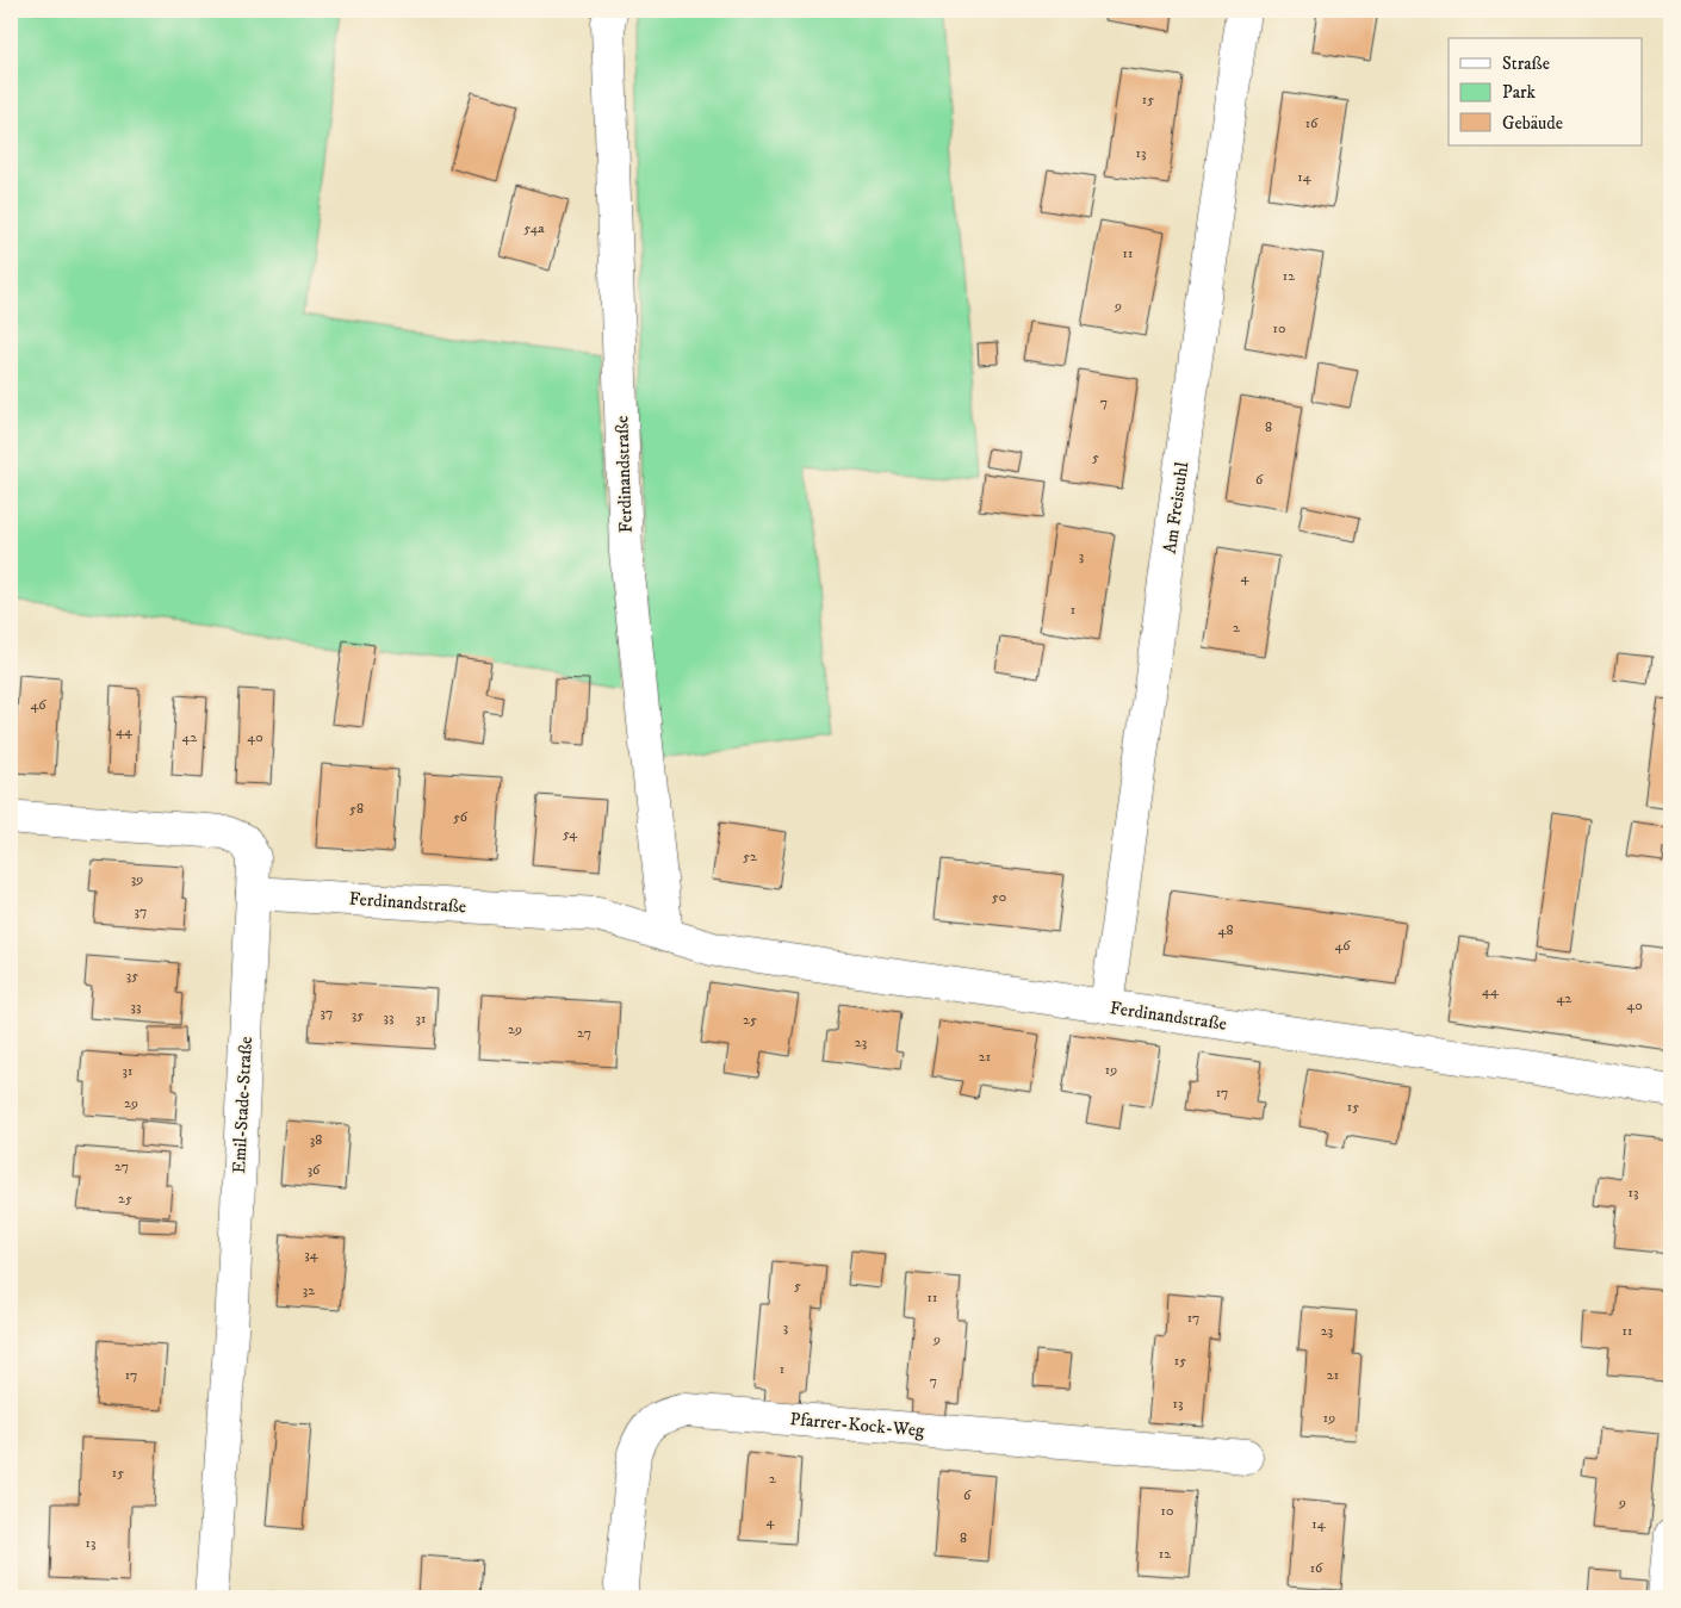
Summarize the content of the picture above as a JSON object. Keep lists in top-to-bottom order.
{
  "streets": {
    "street": [
      "Ferdinandstraße",
      "Am Freistuhl",
      "Emil-Stade-Straße",
      "Pfarrer-Kock-Weg"
    ]
  },
  "crossings": [
    ["Ferdinandstraße", "Am Freistuhl"],
    ["Ferdinandstraße", "Emil-Stade-Straße"]
  ],
  "house_numbers": [
    "15",
    "16",
    "13",
    "14",
    "54a",
    "11",
    "12",
    "9",
    "10",
    "7",
    "8",
    "5",
    "6",
    "3",
    "4",
    "1",
    "2",
    "46",
    "44",
    "42",
    "40",
    "58",
    "56",
    "54",
    "52",
    "39",
    "50",
    "37",
    "48",
    "46",
    "35",
    "44",
    "42",
    "40",
    "33",
    "37",
    "35",
    "33",
    "31",
    "25",
    "29",
    "27",
    "23",
    "21",
    "19",
    "31",
    "17",
    "29",
    "15",
    "38",
    "27",
    "36",
    "13",
    "25",
    "34",
    "5",
    "32",
    "11",
    "17",
    "3",
    "23",
    "11",
    "9",
    "15",
    "1",
    "17",
    "21",
    "7",
    "13",
    "19",
    "15",
    "2",
    "6",
    "9",
    "10",
    "4",
    "14",
    "8",
    "13",
    "12",
    "16"
  ],
  "legend": ["Straße", "Park", "Gebäude"]
}
